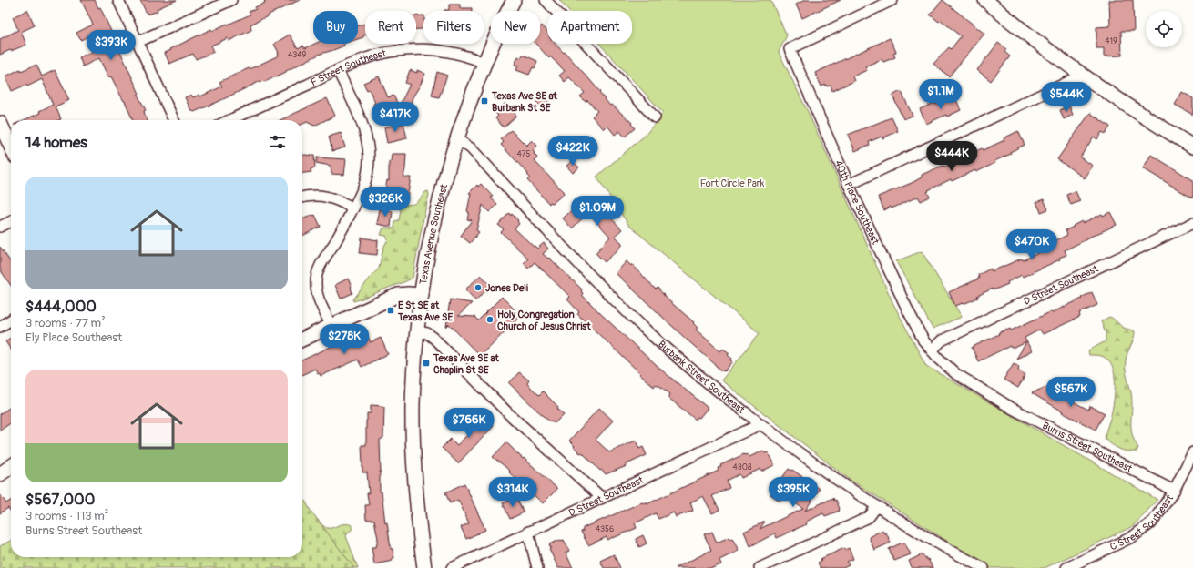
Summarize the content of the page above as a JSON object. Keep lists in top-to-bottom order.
{
  "streets": {
    "main road": ["Texas Avenue Southeast"],
    "street": [
      "F Street Southeast",
      "40th Place Southeast",
      "D Street Southeast",
      "Burbank Street Southeast",
      "Burns Street Southeast",
      "C Street Southeast"
    ]
  },
  "crossings": [
    ["F Street Southeast", "Texas Avenue Southeast"],
    ["40th Place Southeast", "D Street Southeast"],
    ["40th Place Southeast", "Burns Street Southeast"],
    ["Texas Avenue Southeast", "Burbank Street Southeast"],
    ["D Street Southeast", "Burbank Street Southeast"],
    ["D Street Southeast", "Burns Street Southeast"],
    ["Burns Street Southeast", "C Street Southeast"]
  ],
  "parks": ["Fort Circle Park"],
  "places": {
    "transit": ["Texas Ave SE at Burbank St SE", "E St SE at Texas Ave SE", "Texas Ave SE at Chaplin St SE"],
    "other": ["Jones Deli", "Holy Congregation Church of Jesus Christ"]
  },
  "house_numbers": [
    "419",
    "4349",
    "475",
    "4308",
    "4356"
  ],
  "page": {
    "chip": [
      "Buy",
      "Rent",
      "Filters",
      "New",
      "Apartment"
    ],
    "price": [
      "$393K",
      "$1.1M",
      "$544K",
      "$417K",
      "$422K",
      "$444K",
      "$326K",
      "$1.09M",
      "$470K",
      "$278K",
      "$567K",
      "$766K",
      "$314K",
      "$395K"
    ],
    "heading": "14 homes",
    "list": [
      {
        "name": "$444,000",
        "note": "3 rooms · 77 m² · Ely Place Southeast"
      },
      {
        "name": "$567,000",
        "note": "3 rooms · 113 m² · Burns Street Southeast"
      }
    ]
  }
}
